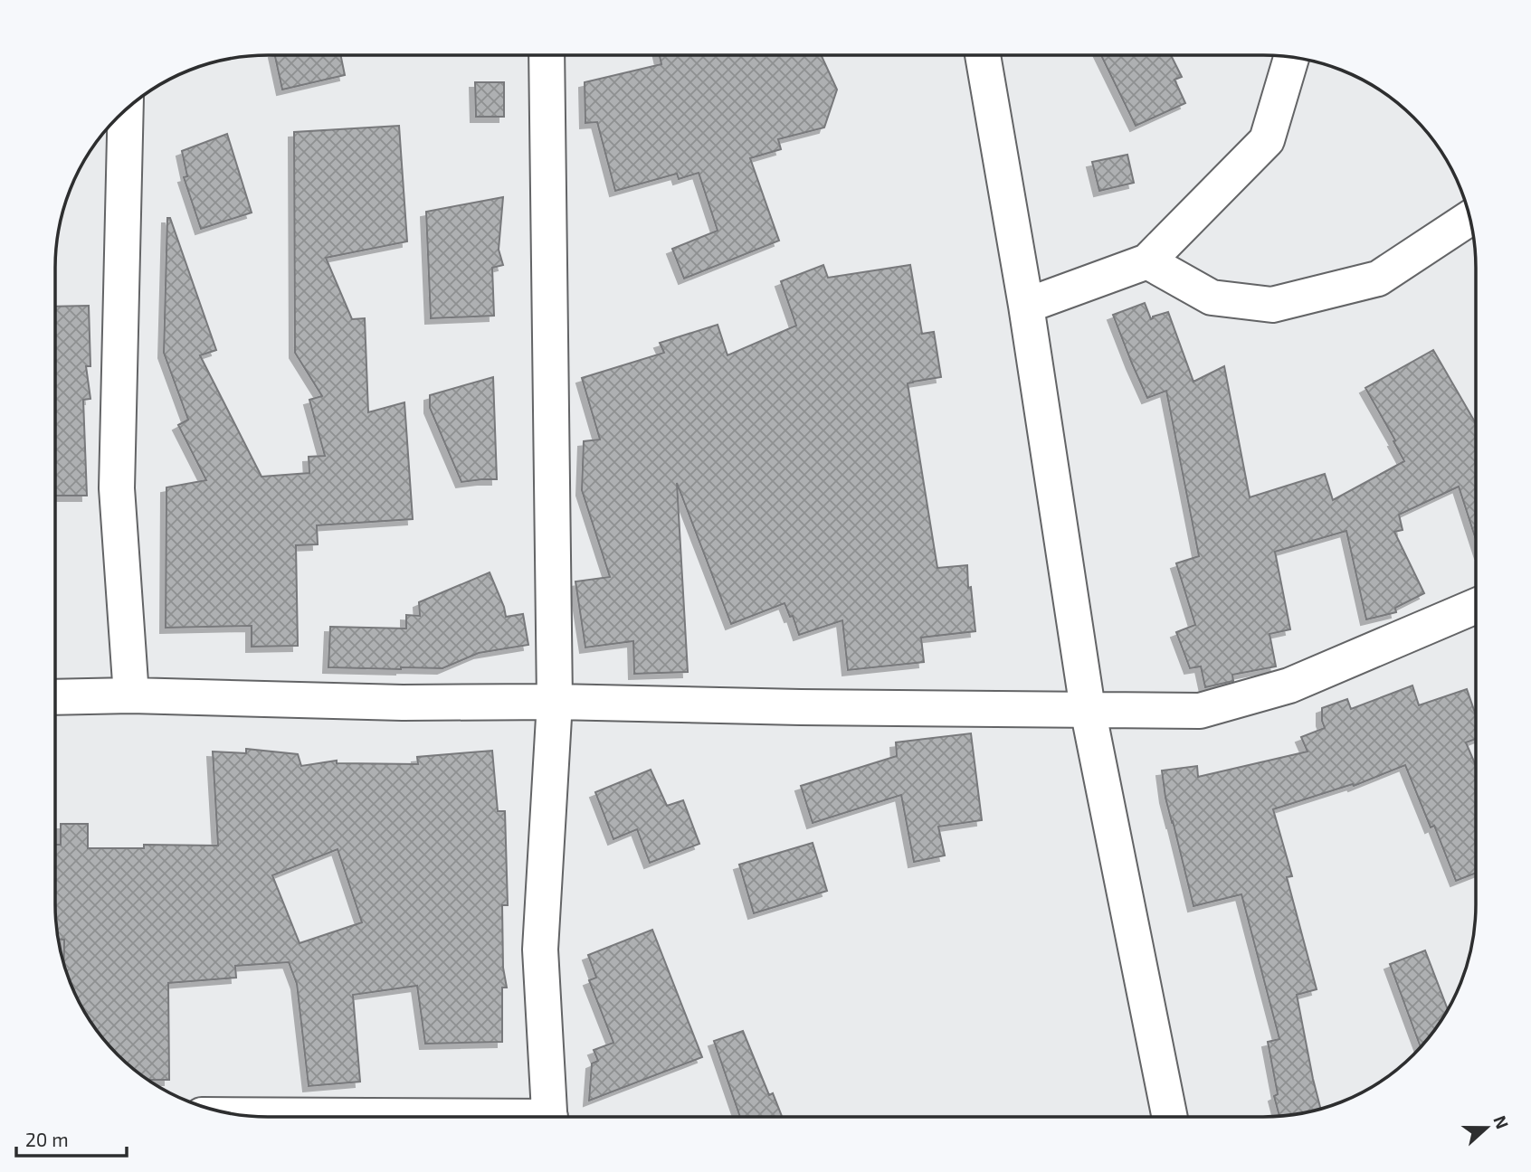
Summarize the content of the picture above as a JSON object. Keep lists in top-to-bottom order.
{
  "scale_bar": "20 m",
  "north": "right"
}
